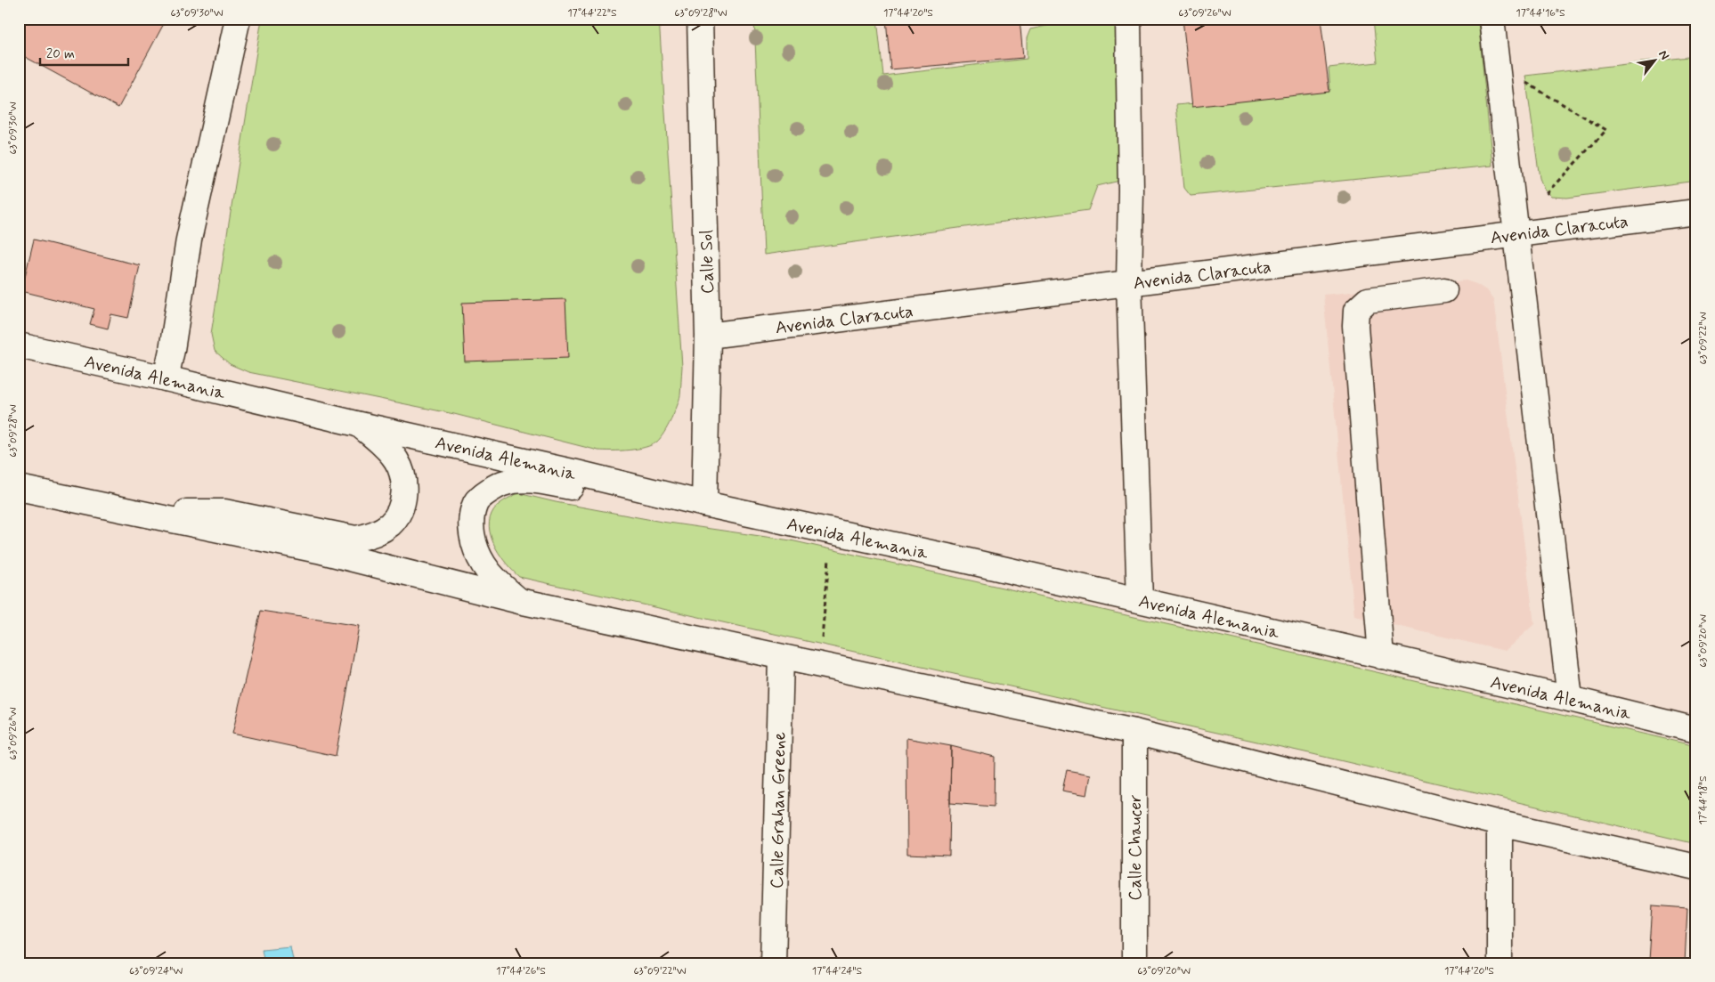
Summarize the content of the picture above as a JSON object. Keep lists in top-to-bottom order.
{
  "streets": {
    "main road": [
      "Avenida Claracuta",
      "Calle Sol",
      "Avenida Alemania",
      "Calle Grahan Greene",
      "Calle Chaucer"
    ]
  },
  "crossings": [
    ["Avenida Claracuta", "Calle Sol"],
    ["Calle Sol", "Avenida Alemania"]
  ],
  "scale_bar": "20 m",
  "north": "top right",
  "coordinates": [
    "63°09'30\"W",
    "17°44'22\"S",
    "63°09'28\"W",
    "17°44'20\"S",
    "63°09'26\"W",
    "17°44'16\"S",
    "63°09'22\"W",
    "63°09'20\"W",
    "17°44'18\"S",
    "63°09'24\"W",
    "17°44'26\"S",
    "17°44'24\"S"
  ]
}
